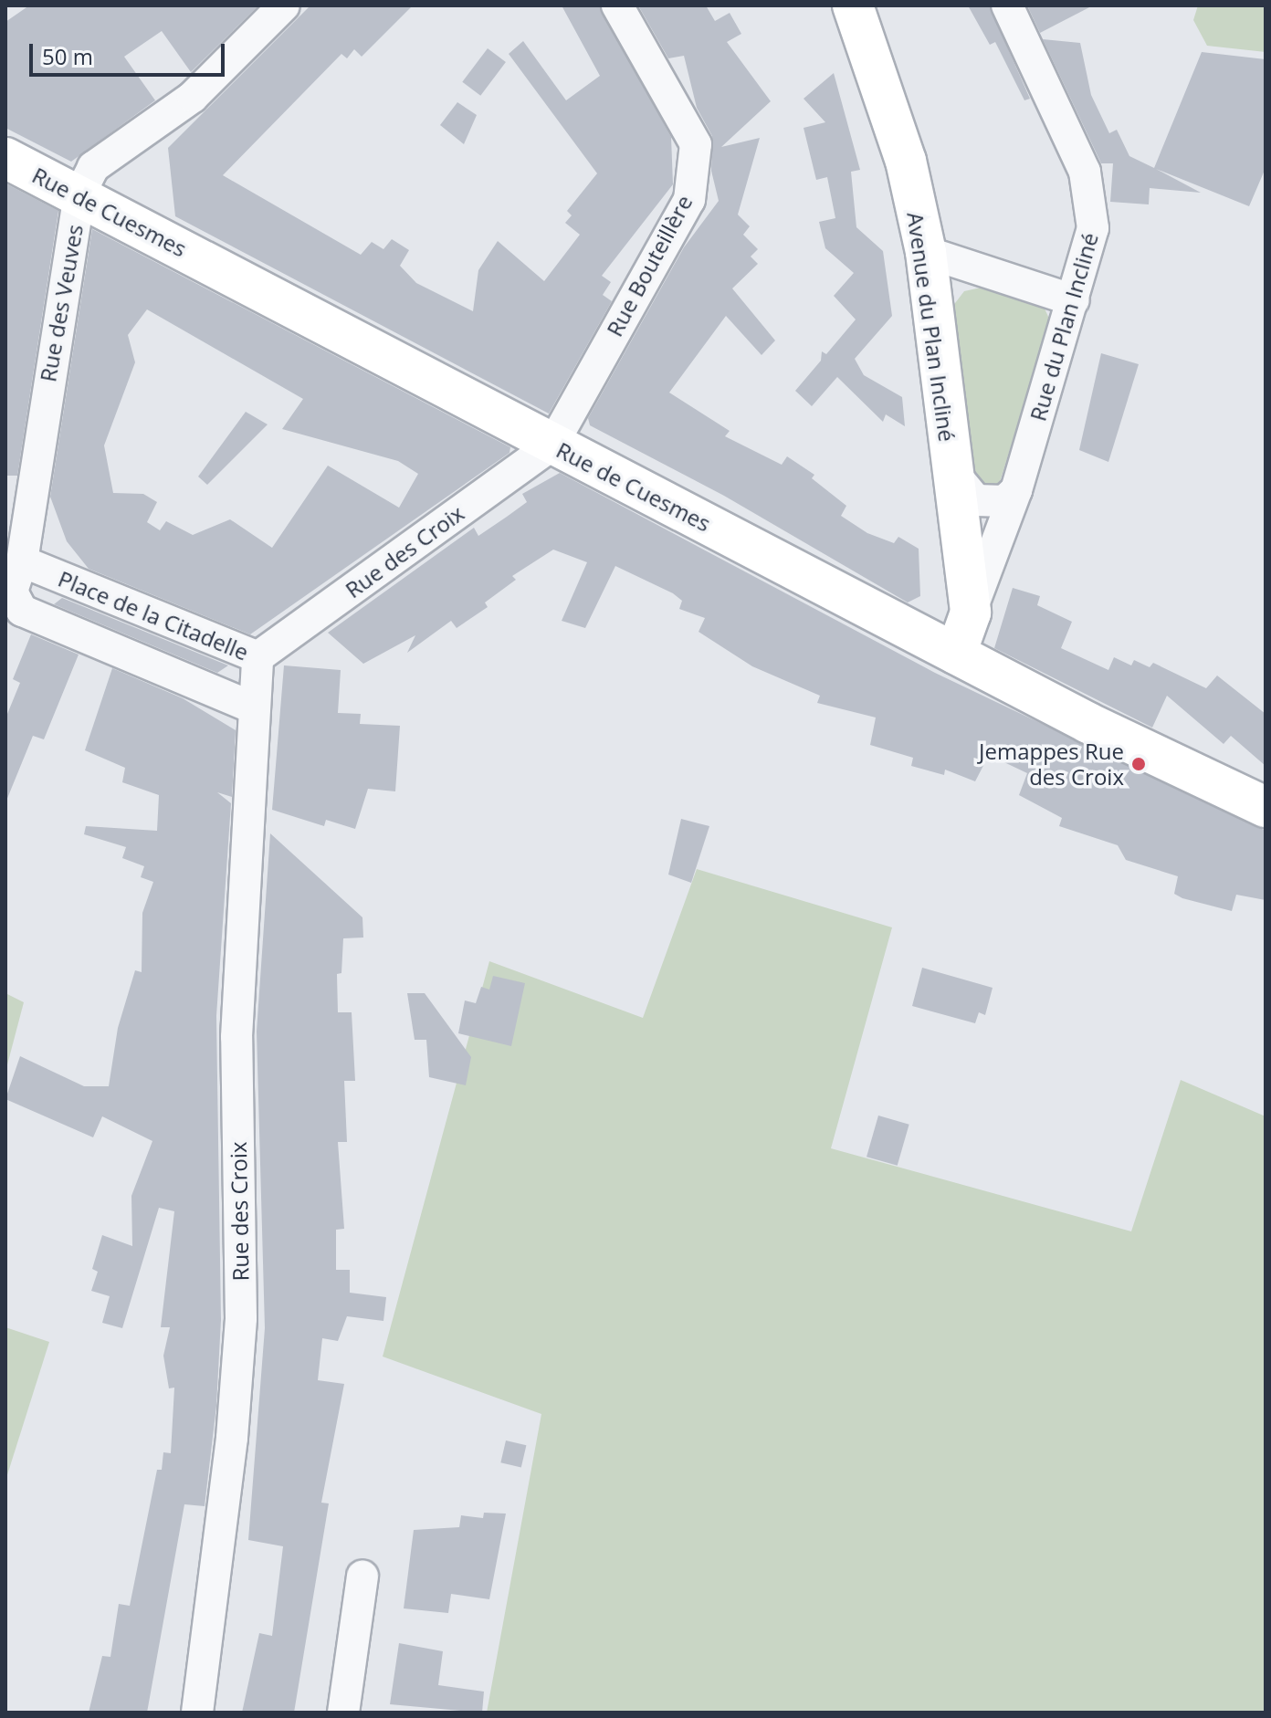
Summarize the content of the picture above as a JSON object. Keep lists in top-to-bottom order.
{
  "streets": {
    "street": [
      "Rue de Cuesmes",
      "Rue Bouteillère",
      "Rue des Veuves",
      "Avenue du Plan Incliné",
      "Rue du Plan Incliné",
      "Rue des Croix",
      "Place de la Citadelle"
    ]
  },
  "crossings": [
    ["Rue de Cuesmes", "Rue Bouteillère"],
    ["Rue de Cuesmes", "Rue des Veuves"],
    ["Rue de Cuesmes", "Avenue du Plan Incliné"],
    ["Rue de Cuesmes", "Rue des Croix"],
    ["Rue Bouteillère", "Rue des Croix"],
    ["Rue des Veuves", "Place de la Citadelle"],
    ["Avenue du Plan Incliné", "Rue du Plan Incliné"],
    ["Rue des Croix", "Place de la Citadelle"]
  ],
  "places": ["Jemappes Rue des Croix"],
  "scale_bar": "50 m"
}
